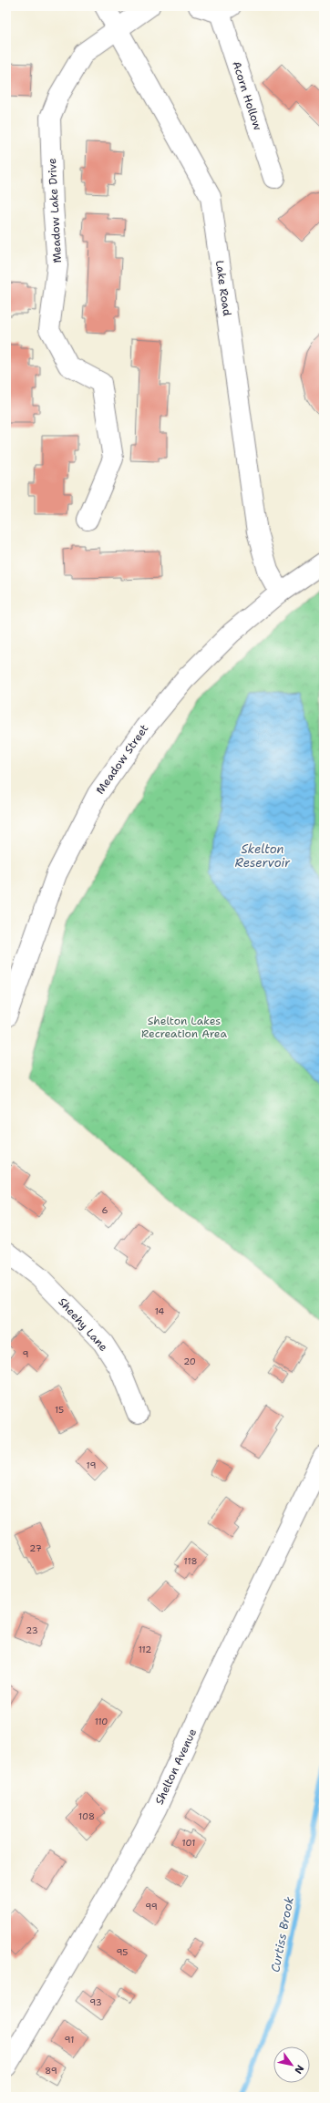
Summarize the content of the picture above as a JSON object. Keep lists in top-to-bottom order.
{
  "streets": {
    "street": [
      "Acorn Hollow",
      "Meadow Lake Drive",
      "Lake Road",
      "Meadow Street",
      "Sheehy Lane",
      "Shelton Avenue"
    ]
  },
  "crossings": [
    ["Meadow Lake Drive", "Lake Road"],
    ["Lake Road", "Meadow Street"]
  ],
  "water": ["Skelton Reservoir", "Curtiss Brook"],
  "parks": ["Shelton Lakes Recreation Area"],
  "house_numbers": [
    "6",
    "14",
    "9",
    "20",
    "15",
    "19",
    "27",
    "118",
    "23",
    "112",
    "110",
    "108",
    "101",
    "99",
    "95",
    "93",
    "91",
    "89"
  ],
  "north": "bottom right"
}
